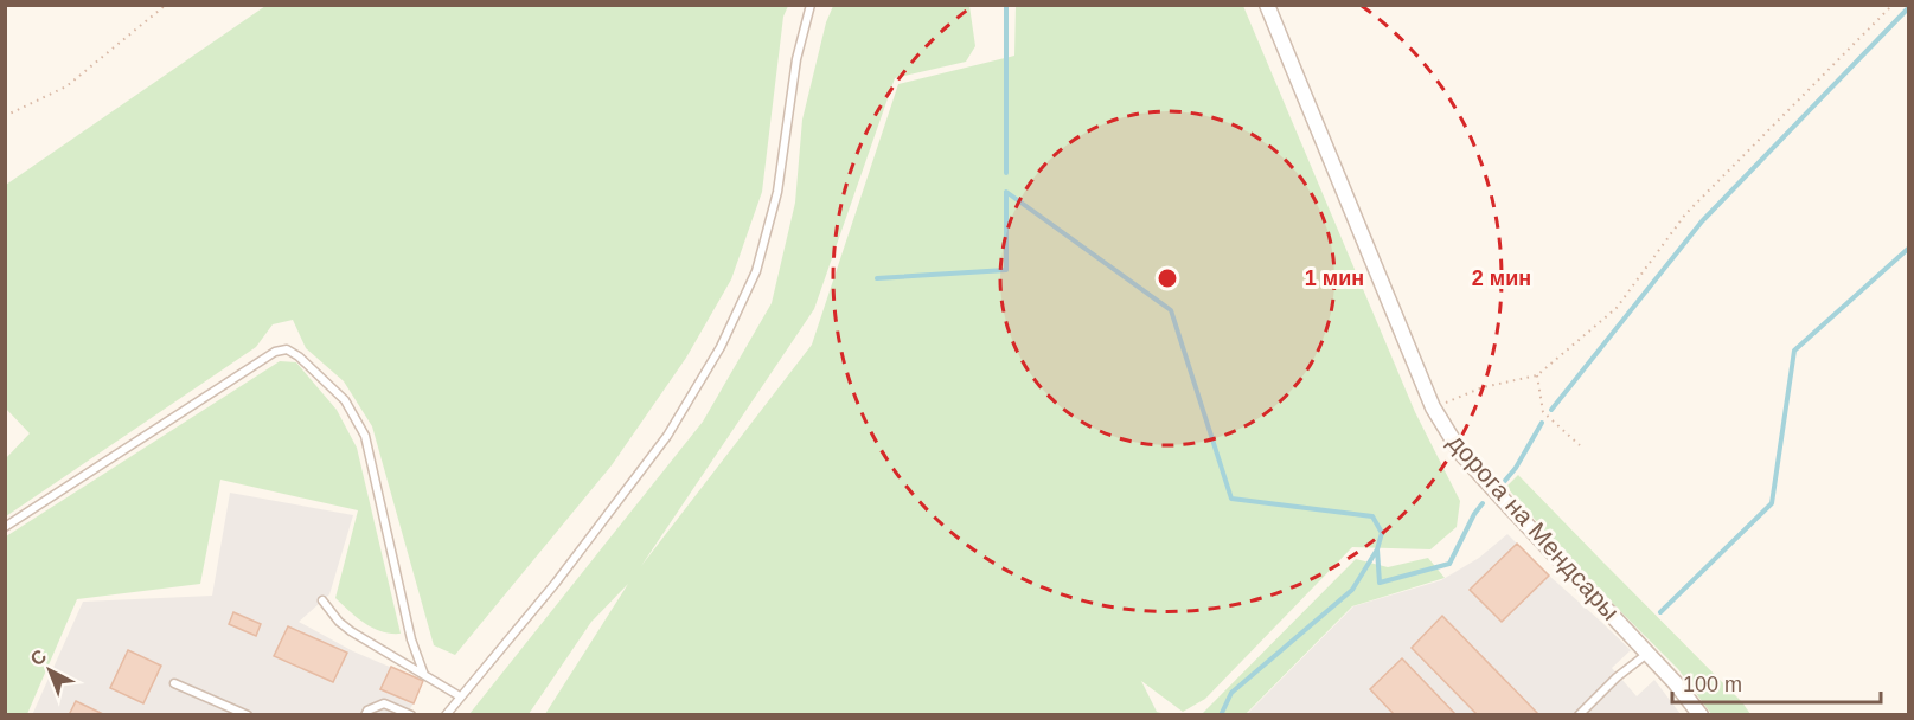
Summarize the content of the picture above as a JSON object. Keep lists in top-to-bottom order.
{
  "streets": {
    "street": ["дорога на Мендсары"]
  },
  "scale_bar": "100 m",
  "north": "top left",
  "rings": ["1 мин", "2 мин"]
}
